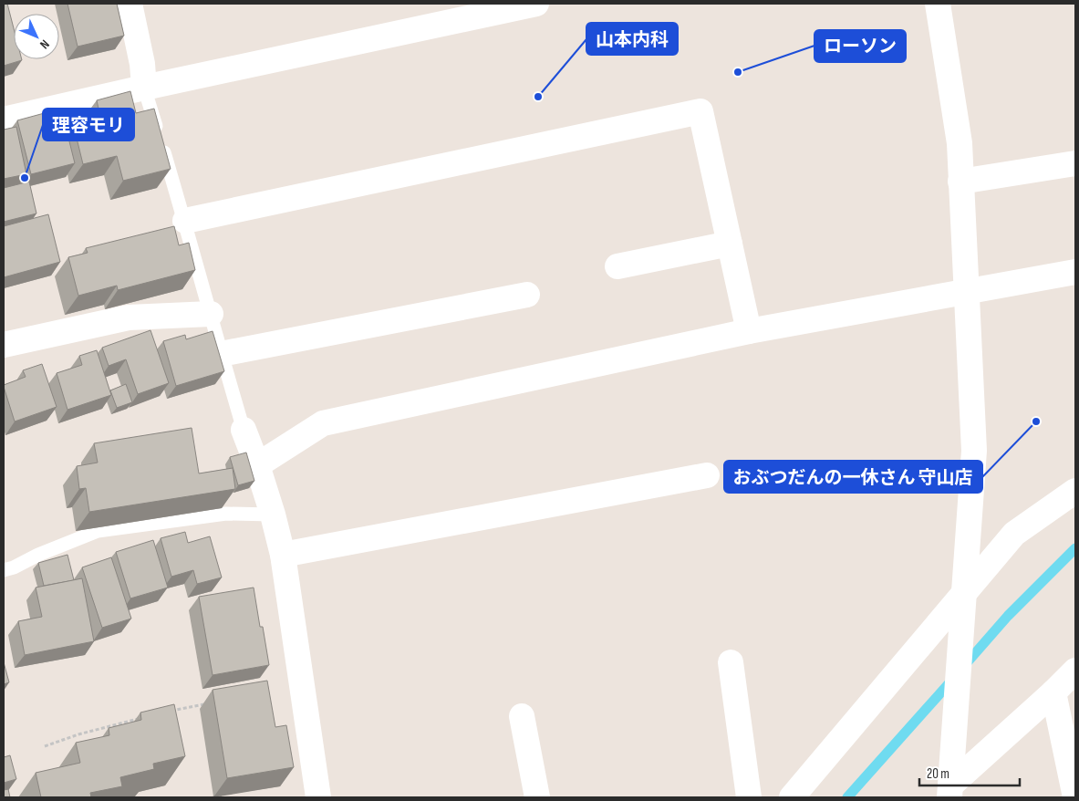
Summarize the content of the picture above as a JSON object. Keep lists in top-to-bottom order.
{
  "places": [
    "ローソン",
    "山本内科",
    "理容モリ",
    "おぶつだんの一休さん 守山店"
  ],
  "scale_bar": "20 m",
  "north": "bottom right"
}
